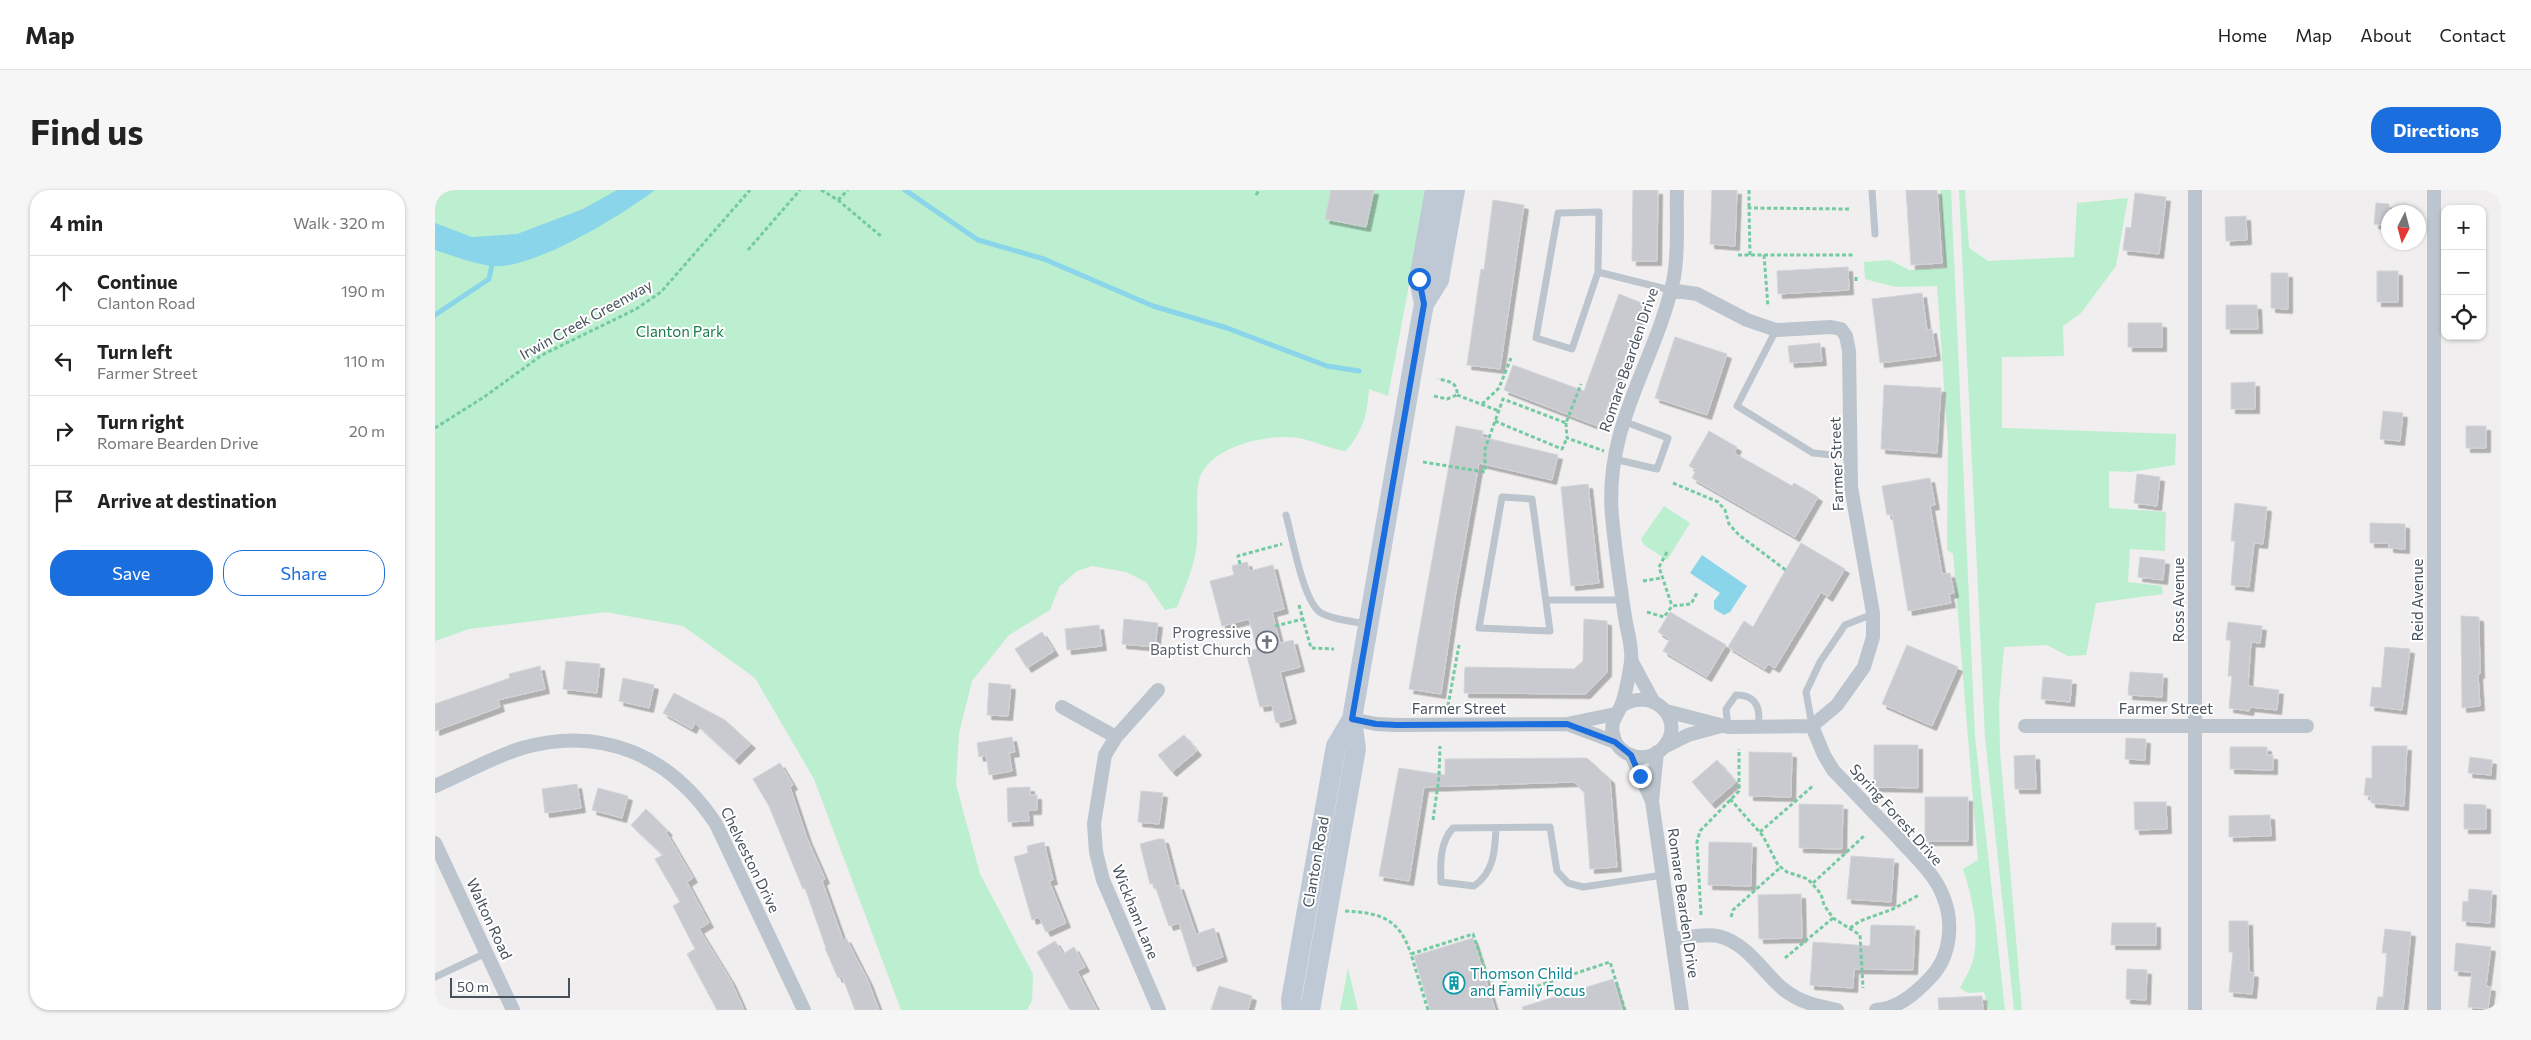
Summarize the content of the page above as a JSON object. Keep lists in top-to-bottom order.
{
  "streets": {
    "main road": ["Clanton Road"],
    "street": [
      "Romare Bearden Drive",
      "Farmer Street",
      "Ross Avenue",
      "Reid Avenue",
      "Spring Forest Drive",
      "Chelveston Drive",
      "Wickham Lane",
      "Walton Road"
    ],
    "path": ["Irwin Creek Greenway"]
  },
  "crossings": [
    ["Romare Bearden Drive", "Farmer Street"],
    ["Farmer Street", "Ross Avenue"],
    ["Farmer Street", "Spring Forest Drive"],
    ["Farmer Street", "Clanton Road"]
  ],
  "parks": ["Clanton Park"],
  "places": {
    "church": ["Progressive Baptist Church"],
    "building": ["Thomson Child and Family Focus"]
  },
  "scale_bar": "50 m",
  "north": "bottom",
  "page": {
    "header": "Map",
    "nav": [
      "Home",
      "Map",
      "About",
      "Contact"
    ],
    "buttons": [
      "Directions",
      ["Save", "Share"]
    ],
    "title": "Find us",
    "heading": ["4 min", "Walk · 320 m"],
    "map_buttons": ["+", "−"],
    "list": [
      ["Continue", "Clanton Road", "190 m"],
      ["Turn left", "Farmer Street", "110 m"],
      ["Turn right", "Romare Bearden Drive", "20 m"],
      "Arrive at destination"
    ],
    "scale": "50 m"
  }
}
